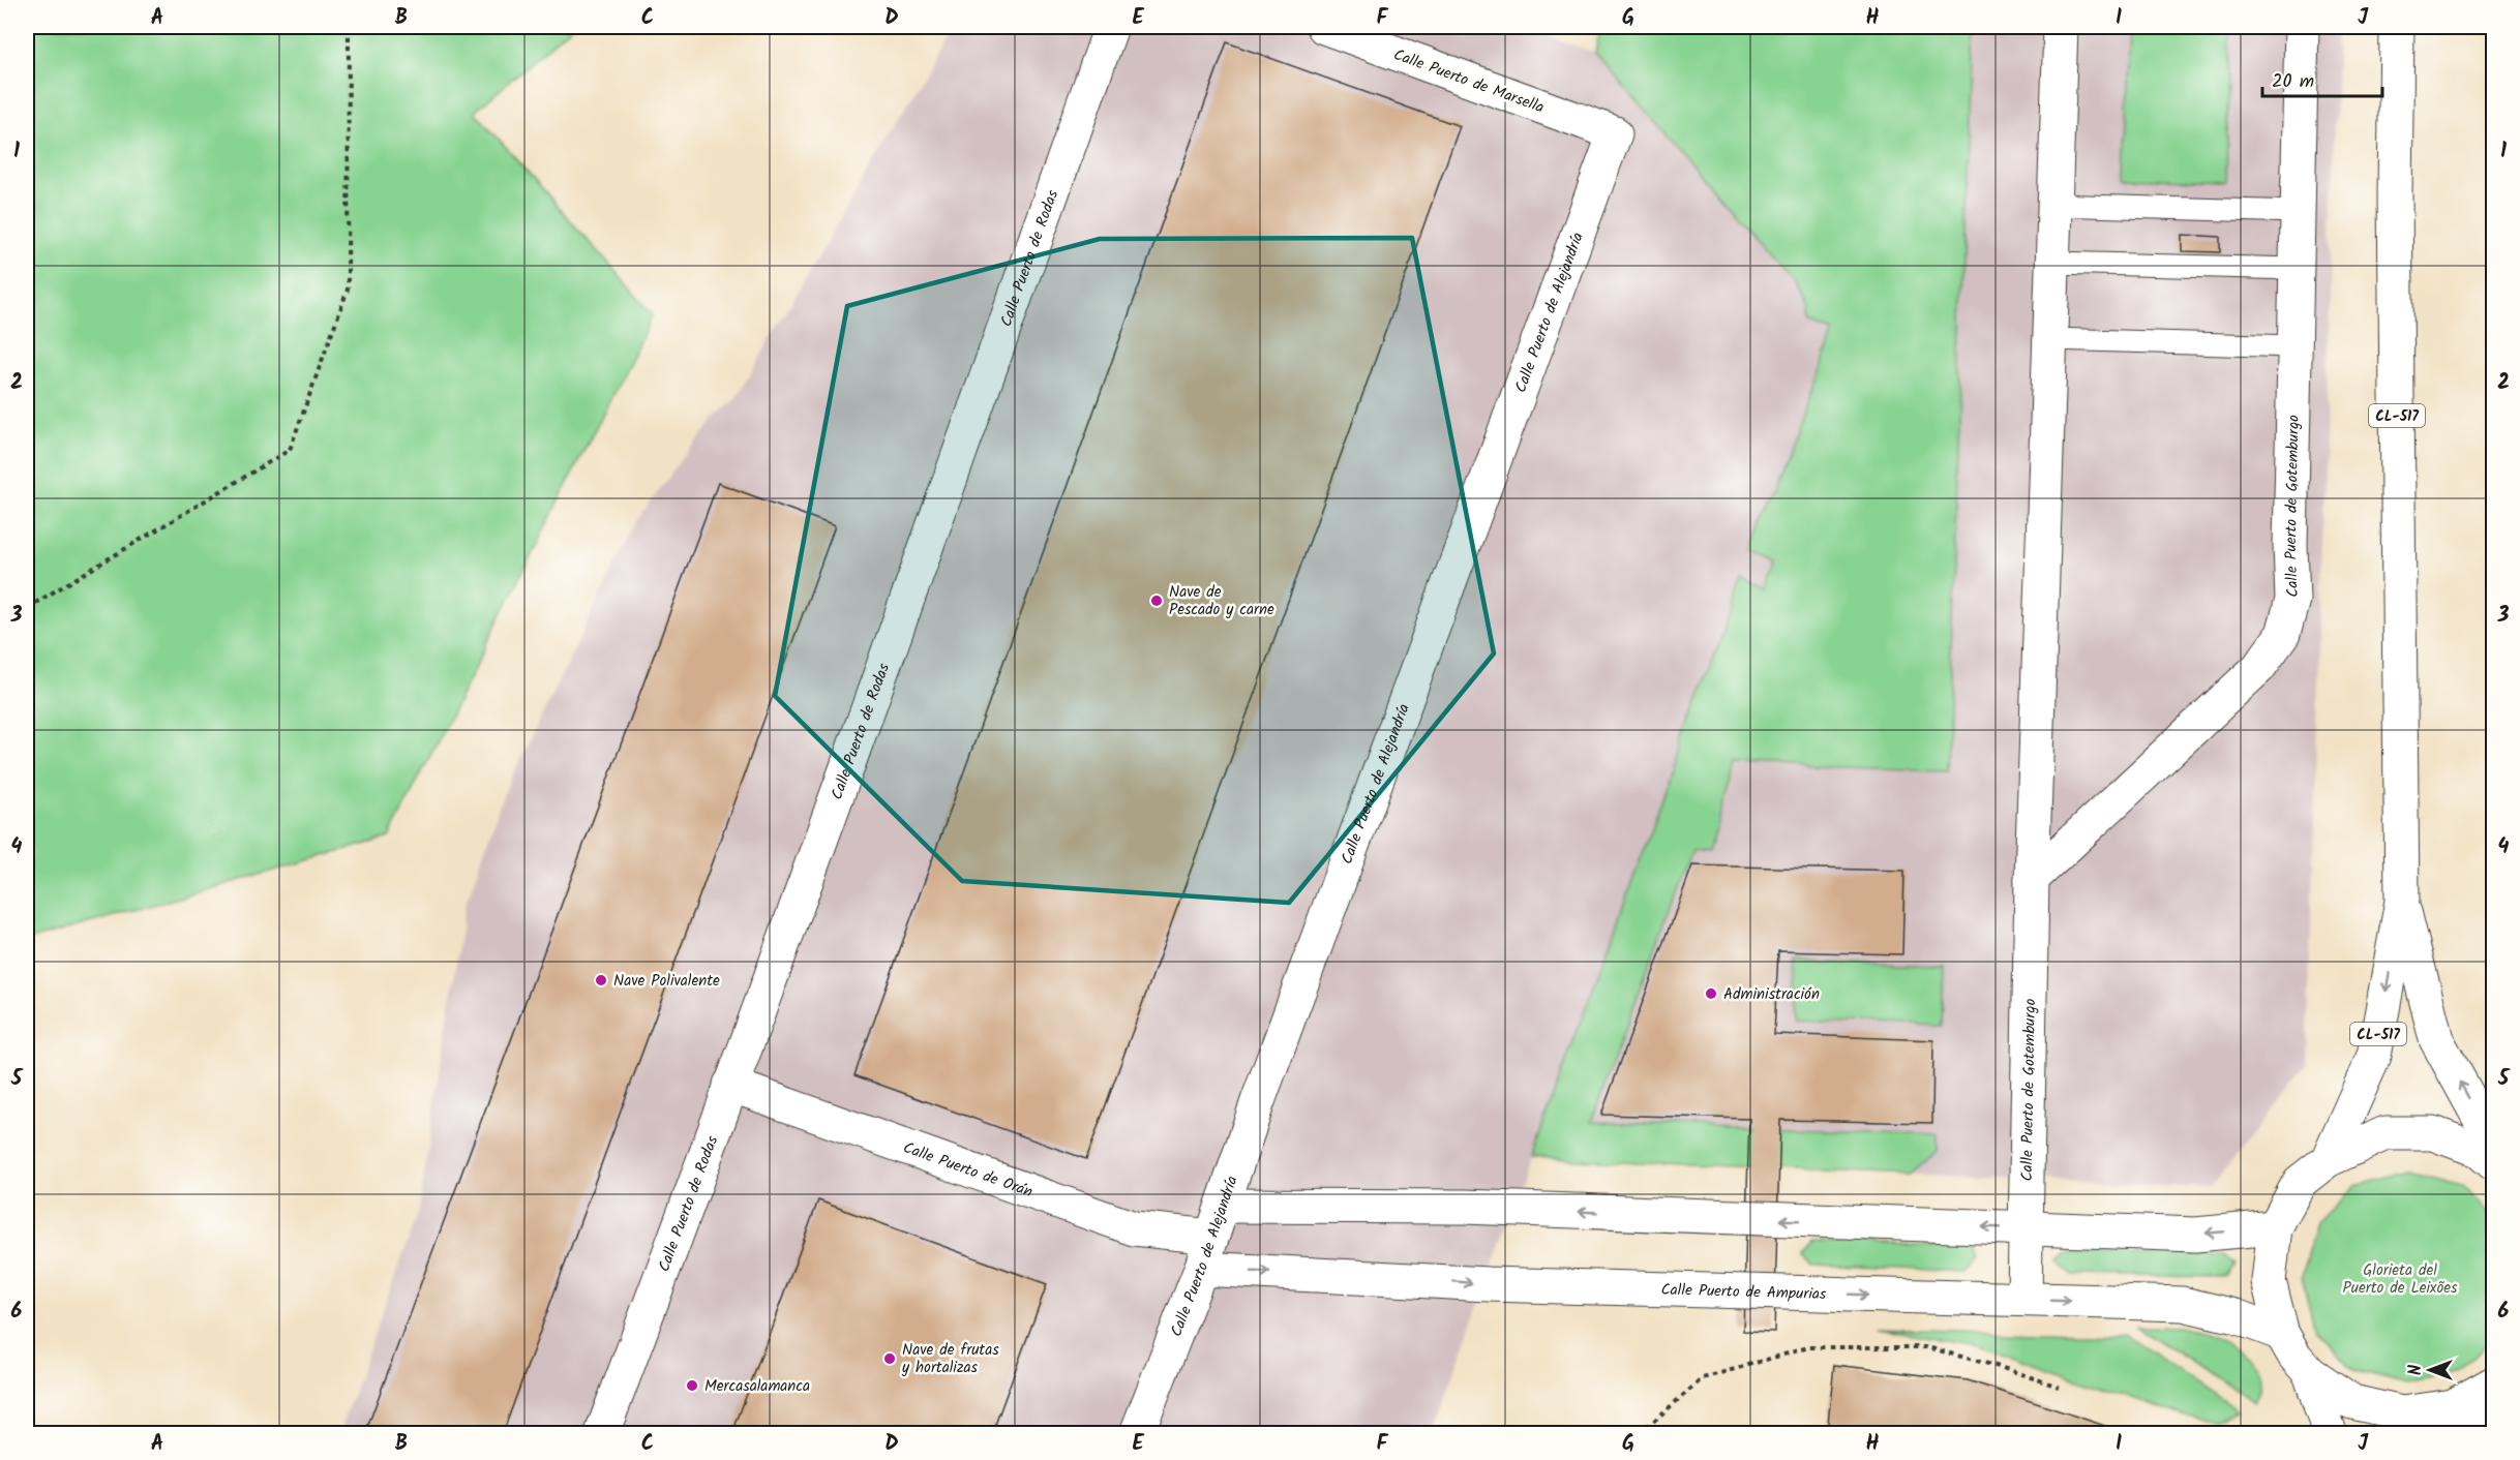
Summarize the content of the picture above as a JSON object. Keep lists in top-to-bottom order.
{
  "streets": {
    "street": [
      "Calle Puerto de Marsella",
      "Calle Puerto de Rodas",
      "Calle Puerto de Alejandría",
      "CL-517",
      "Calle Puerto de Gotemburgo",
      "Calle Puerto de Orán",
      "Calle Puerto de Ampurias"
    ]
  },
  "crossings": [
    ["Calle Puerto de Marsella", "Calle Puerto de Alejandría"],
    ["Calle Puerto de Rodas", "Calle Puerto de Orán"],
    ["Calle Puerto de Alejandría", "Calle Puerto de Orán"],
    ["Calle Puerto de Alejandría", "Calle Puerto de Ampurias"],
    ["CL-517", "Calle Puerto de Ampurias"],
    ["Calle Puerto de Gotemburgo", "Calle Puerto de Ampurias"]
  ],
  "parks": ["Glorieta del Puerto de Leixões"],
  "places": [
    "Nave de Pescado y carne",
    "Nave Polivalente",
    "Administración",
    "Nave de frutas y hortalizas",
    "Mercasalamanca"
  ],
  "scale_bar": "20 m",
  "north": "left",
  "grid": {
    "columns": [
      "A",
      "B",
      "C",
      "D",
      "E",
      "F",
      "G",
      "H",
      "I",
      "J"
    ],
    "rows": [
      "1",
      "2",
      "3",
      "4",
      "5",
      "6"
    ]
  }
}
